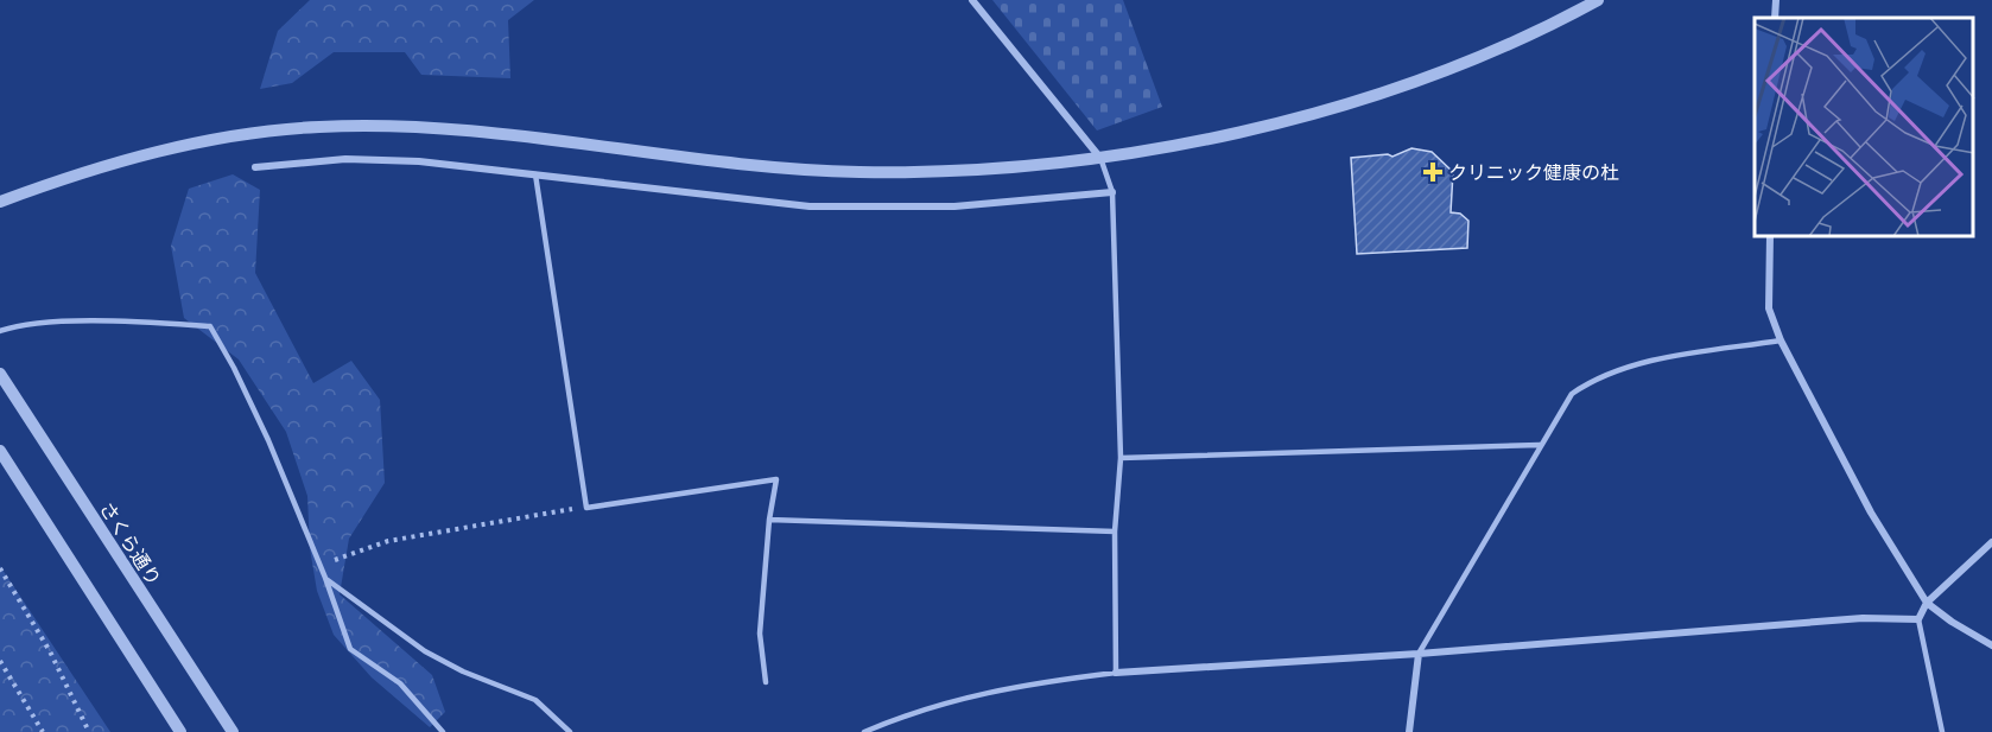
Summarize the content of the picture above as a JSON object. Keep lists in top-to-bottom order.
{
  "streets": {
    "street": ["さくら通り"]
  },
  "places": {
    "health": ["クリニック健康の杜"]
  }
}
